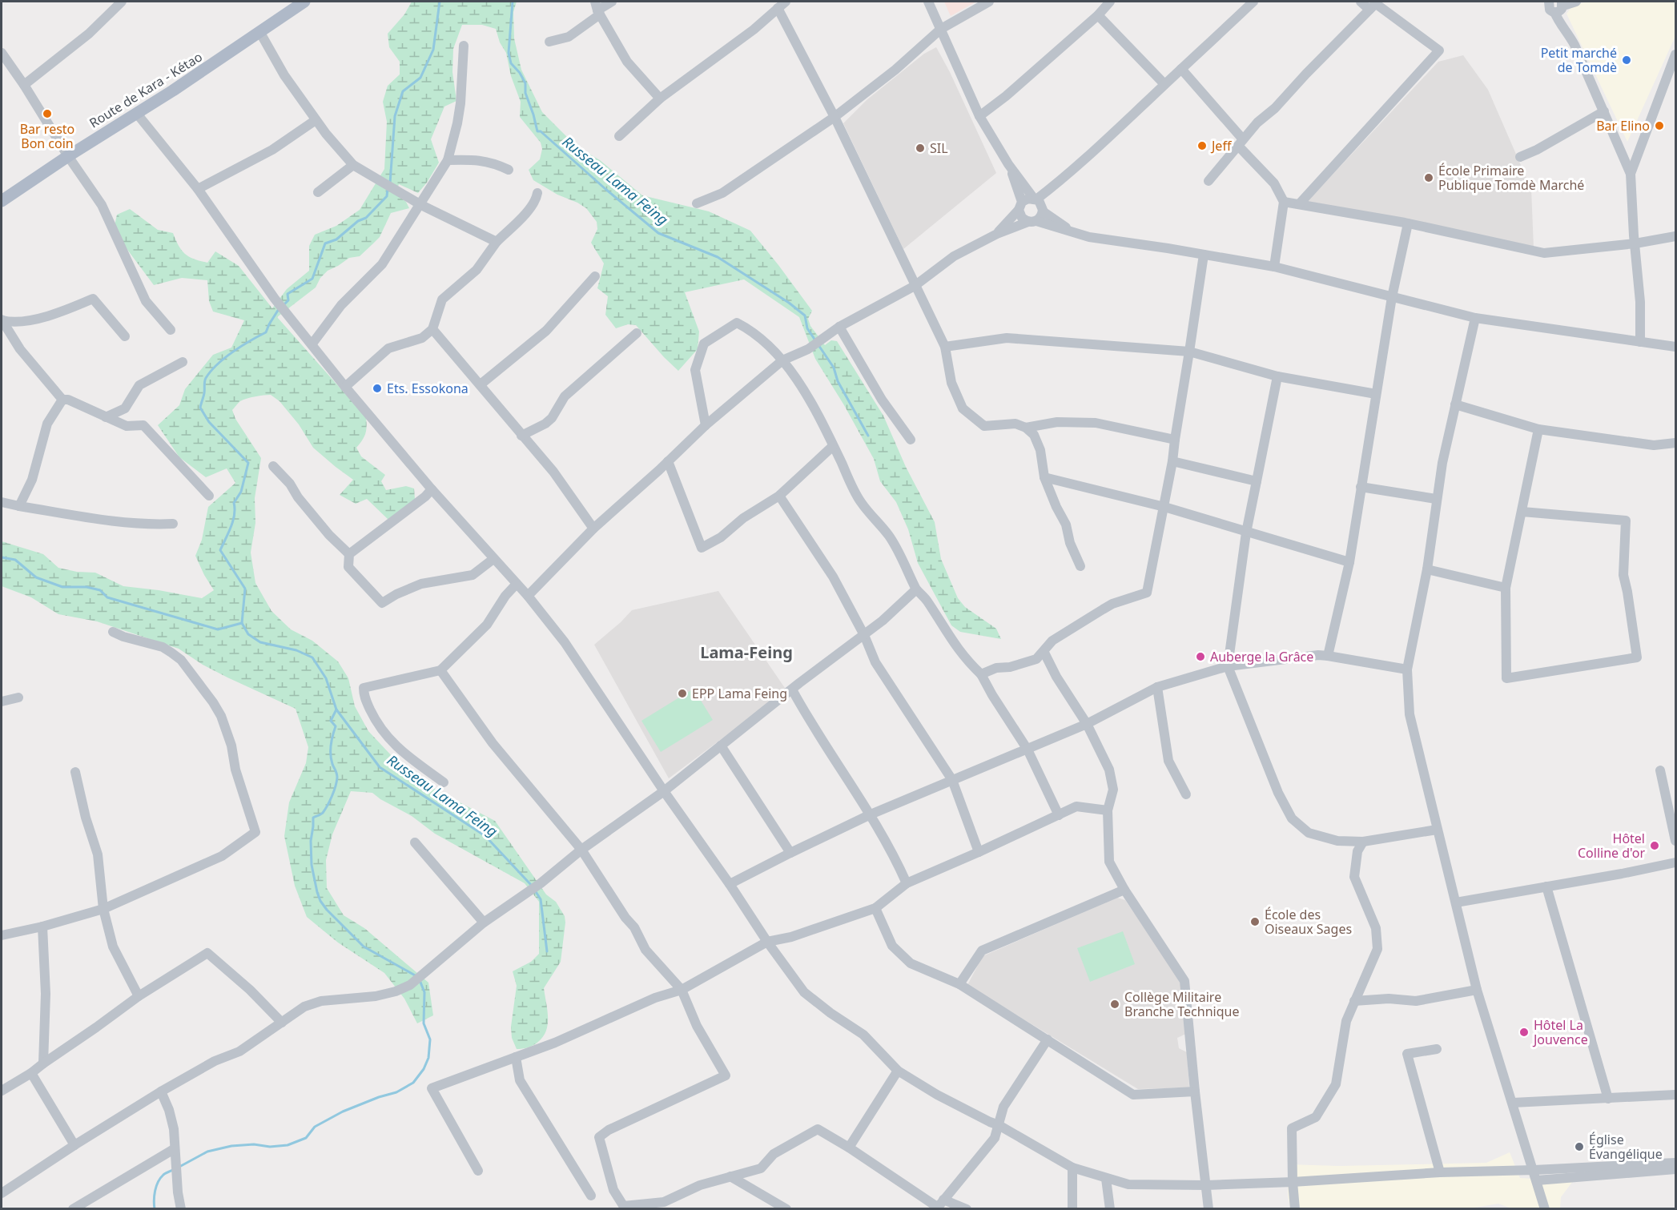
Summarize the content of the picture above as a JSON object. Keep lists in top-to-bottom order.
{
  "streets": {
    "main road": ["Route de Kara - Kétao"]
  },
  "districts": ["Lama-Feing"],
  "water": ["Russeau Lama Feing"],
  "places": [
    "Petit marché de Tomdè",
    "Bar resto Bon coin",
    "Bar Elino",
    "Jeff",
    "SIL",
    "École Primaire Publique Tomdè Marché",
    "Ets. Essokona",
    "Auberge la Grâce",
    "EPP Lama Feing",
    "Hôtel Colline d'or",
    "École des Oiseaux Sages",
    "Collège Militaire Branche Technique",
    "Hôtel La Jouvence",
    "Église Évangélique"
  ]
}
